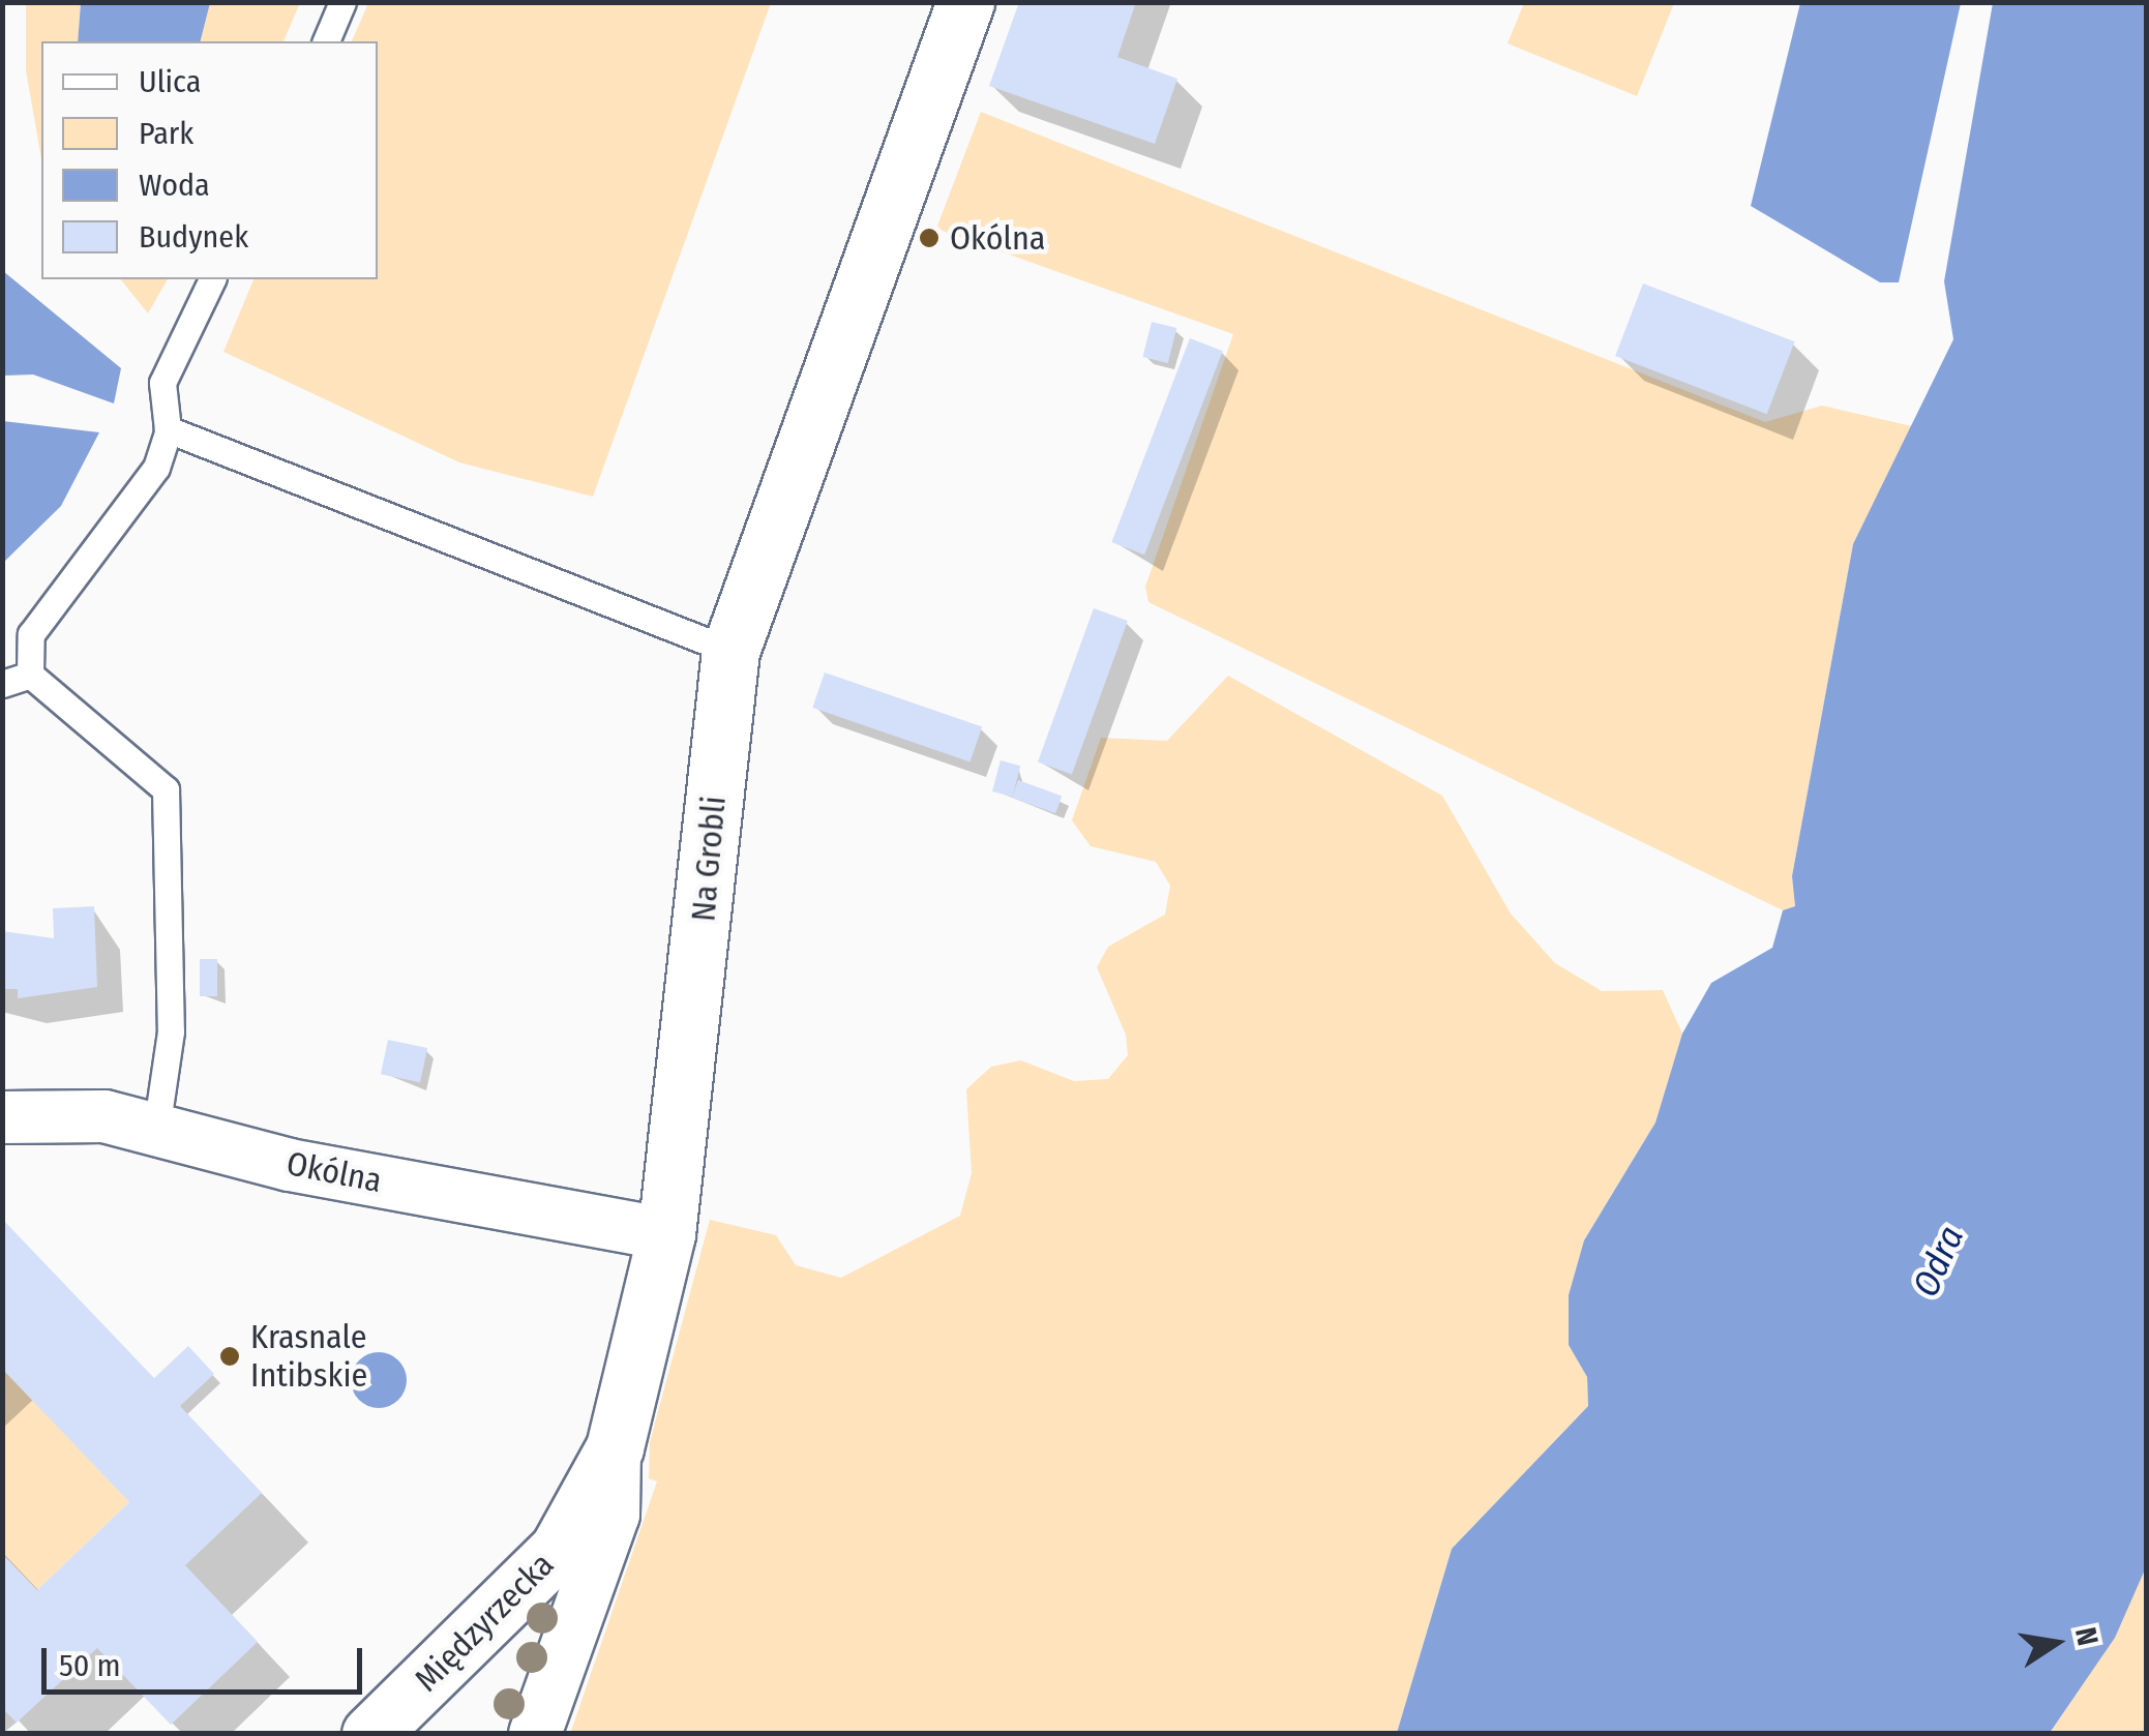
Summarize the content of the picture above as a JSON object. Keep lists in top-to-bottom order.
{
  "streets": {
    "street": ["Na Grobli", "Okólna", "Międzyrzecka"]
  },
  "crossings": [
    ["Na Grobli", "Okólna"],
    ["Na Grobli", "Międzyrzecka"]
  ],
  "water": ["Odra"],
  "places": ["Okólna", "Krasnale Intibskie"],
  "legend": [
    "Ulica",
    "Park",
    "Woda",
    "Budynek"
  ],
  "scale_bar": "50 m",
  "north": "right"
}
